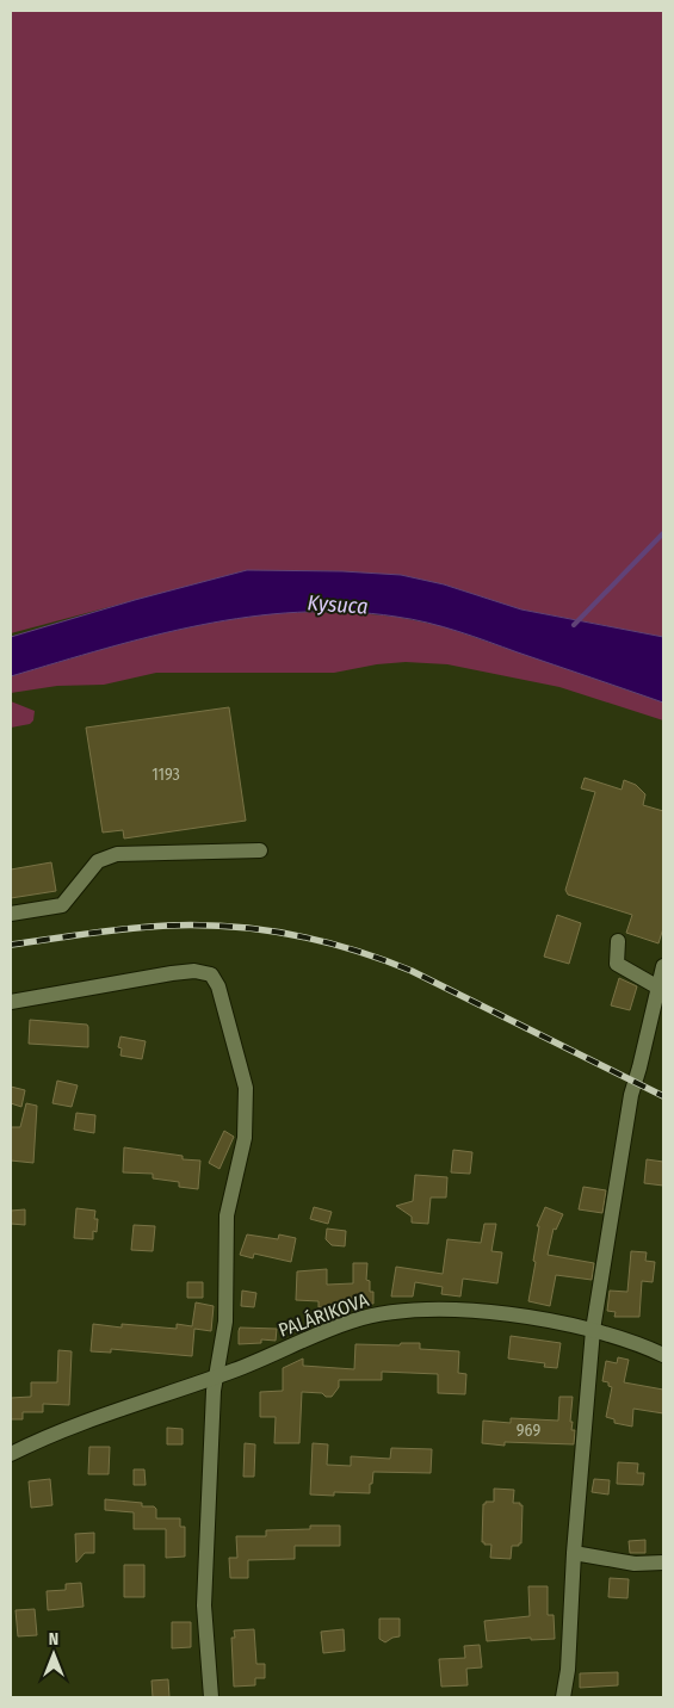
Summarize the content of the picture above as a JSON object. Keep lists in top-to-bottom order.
{
  "streets": {
    "street": ["PALÁRIKOVA"]
  },
  "water": ["Kysuca"],
  "house_numbers": ["1193", "969"],
  "north": "top"
}
